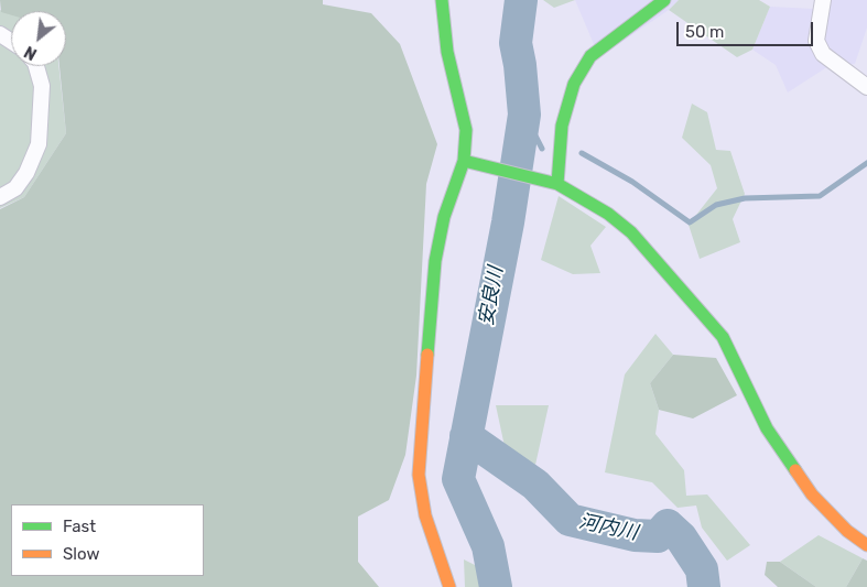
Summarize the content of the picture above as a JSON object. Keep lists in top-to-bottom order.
{
  "water": ["安良川", "河内川"],
  "legend": ["Fast", "Slow"],
  "scale_bar": "50 m",
  "north": "bottom left"
}
